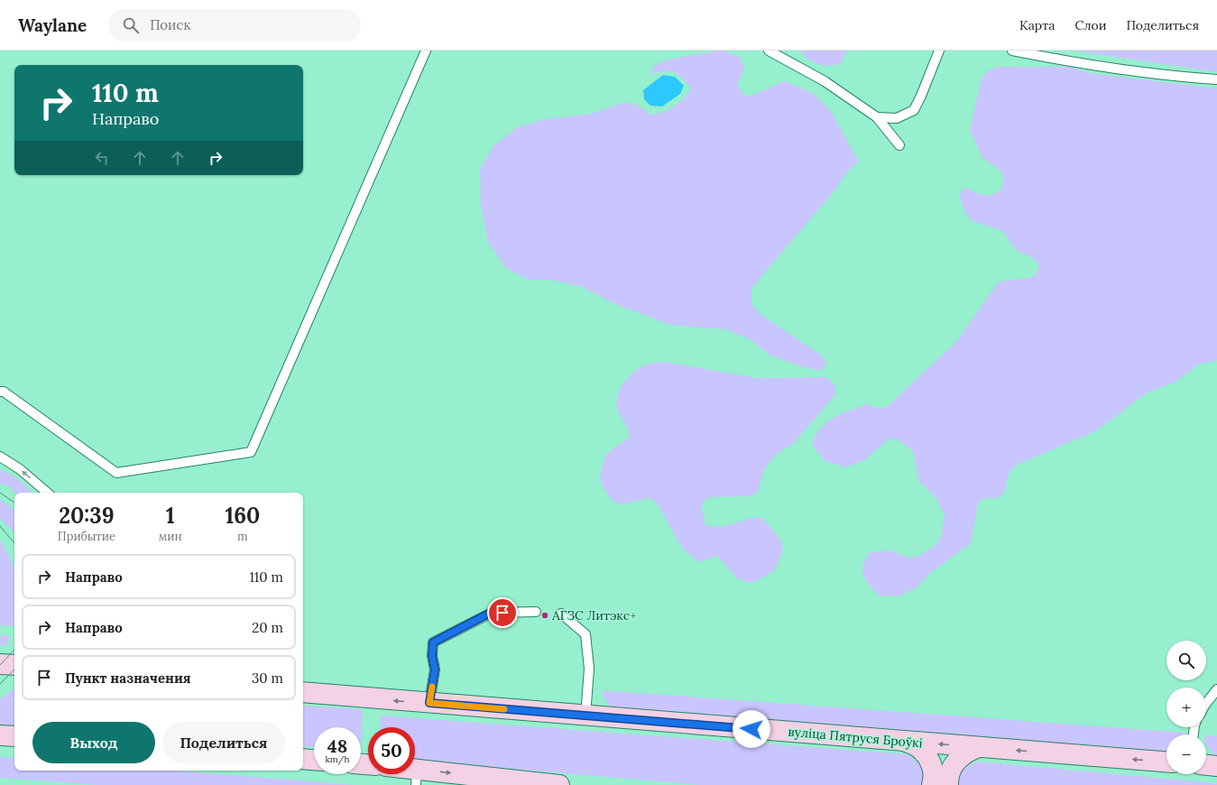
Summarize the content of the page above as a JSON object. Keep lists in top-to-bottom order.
{
  "streets": {
    "main road": ["вуліца Пятруся Броўкі"]
  },
  "one_way": ["вуліца Пятруся Броўкі"],
  "places": ["АГЗС Литэкс+"],
  "page": {
    "header": "Waylane",
    "search": "Поиск",
    "nav": ["Карта", "Слои", "Поделиться"],
    "turn": ["110 m", "Направо"],
    "eta": [
      "20:39",
      "Прибытие",
      "1",
      "мин",
      "160",
      "m"
    ],
    "list": [
      {
        "name": "Направо",
        "value": "110 m"
      },
      {
        "name": "Направо",
        "value": "20 m"
      },
      {
        "name": "Пункт назначения",
        "value": "30 m"
      }
    ],
    "map_buttons": ["+", "−"],
    "buttons": ["Выход", "Поделиться"],
    "speed": "48 km/h",
    "limit": "50"
  }
}
